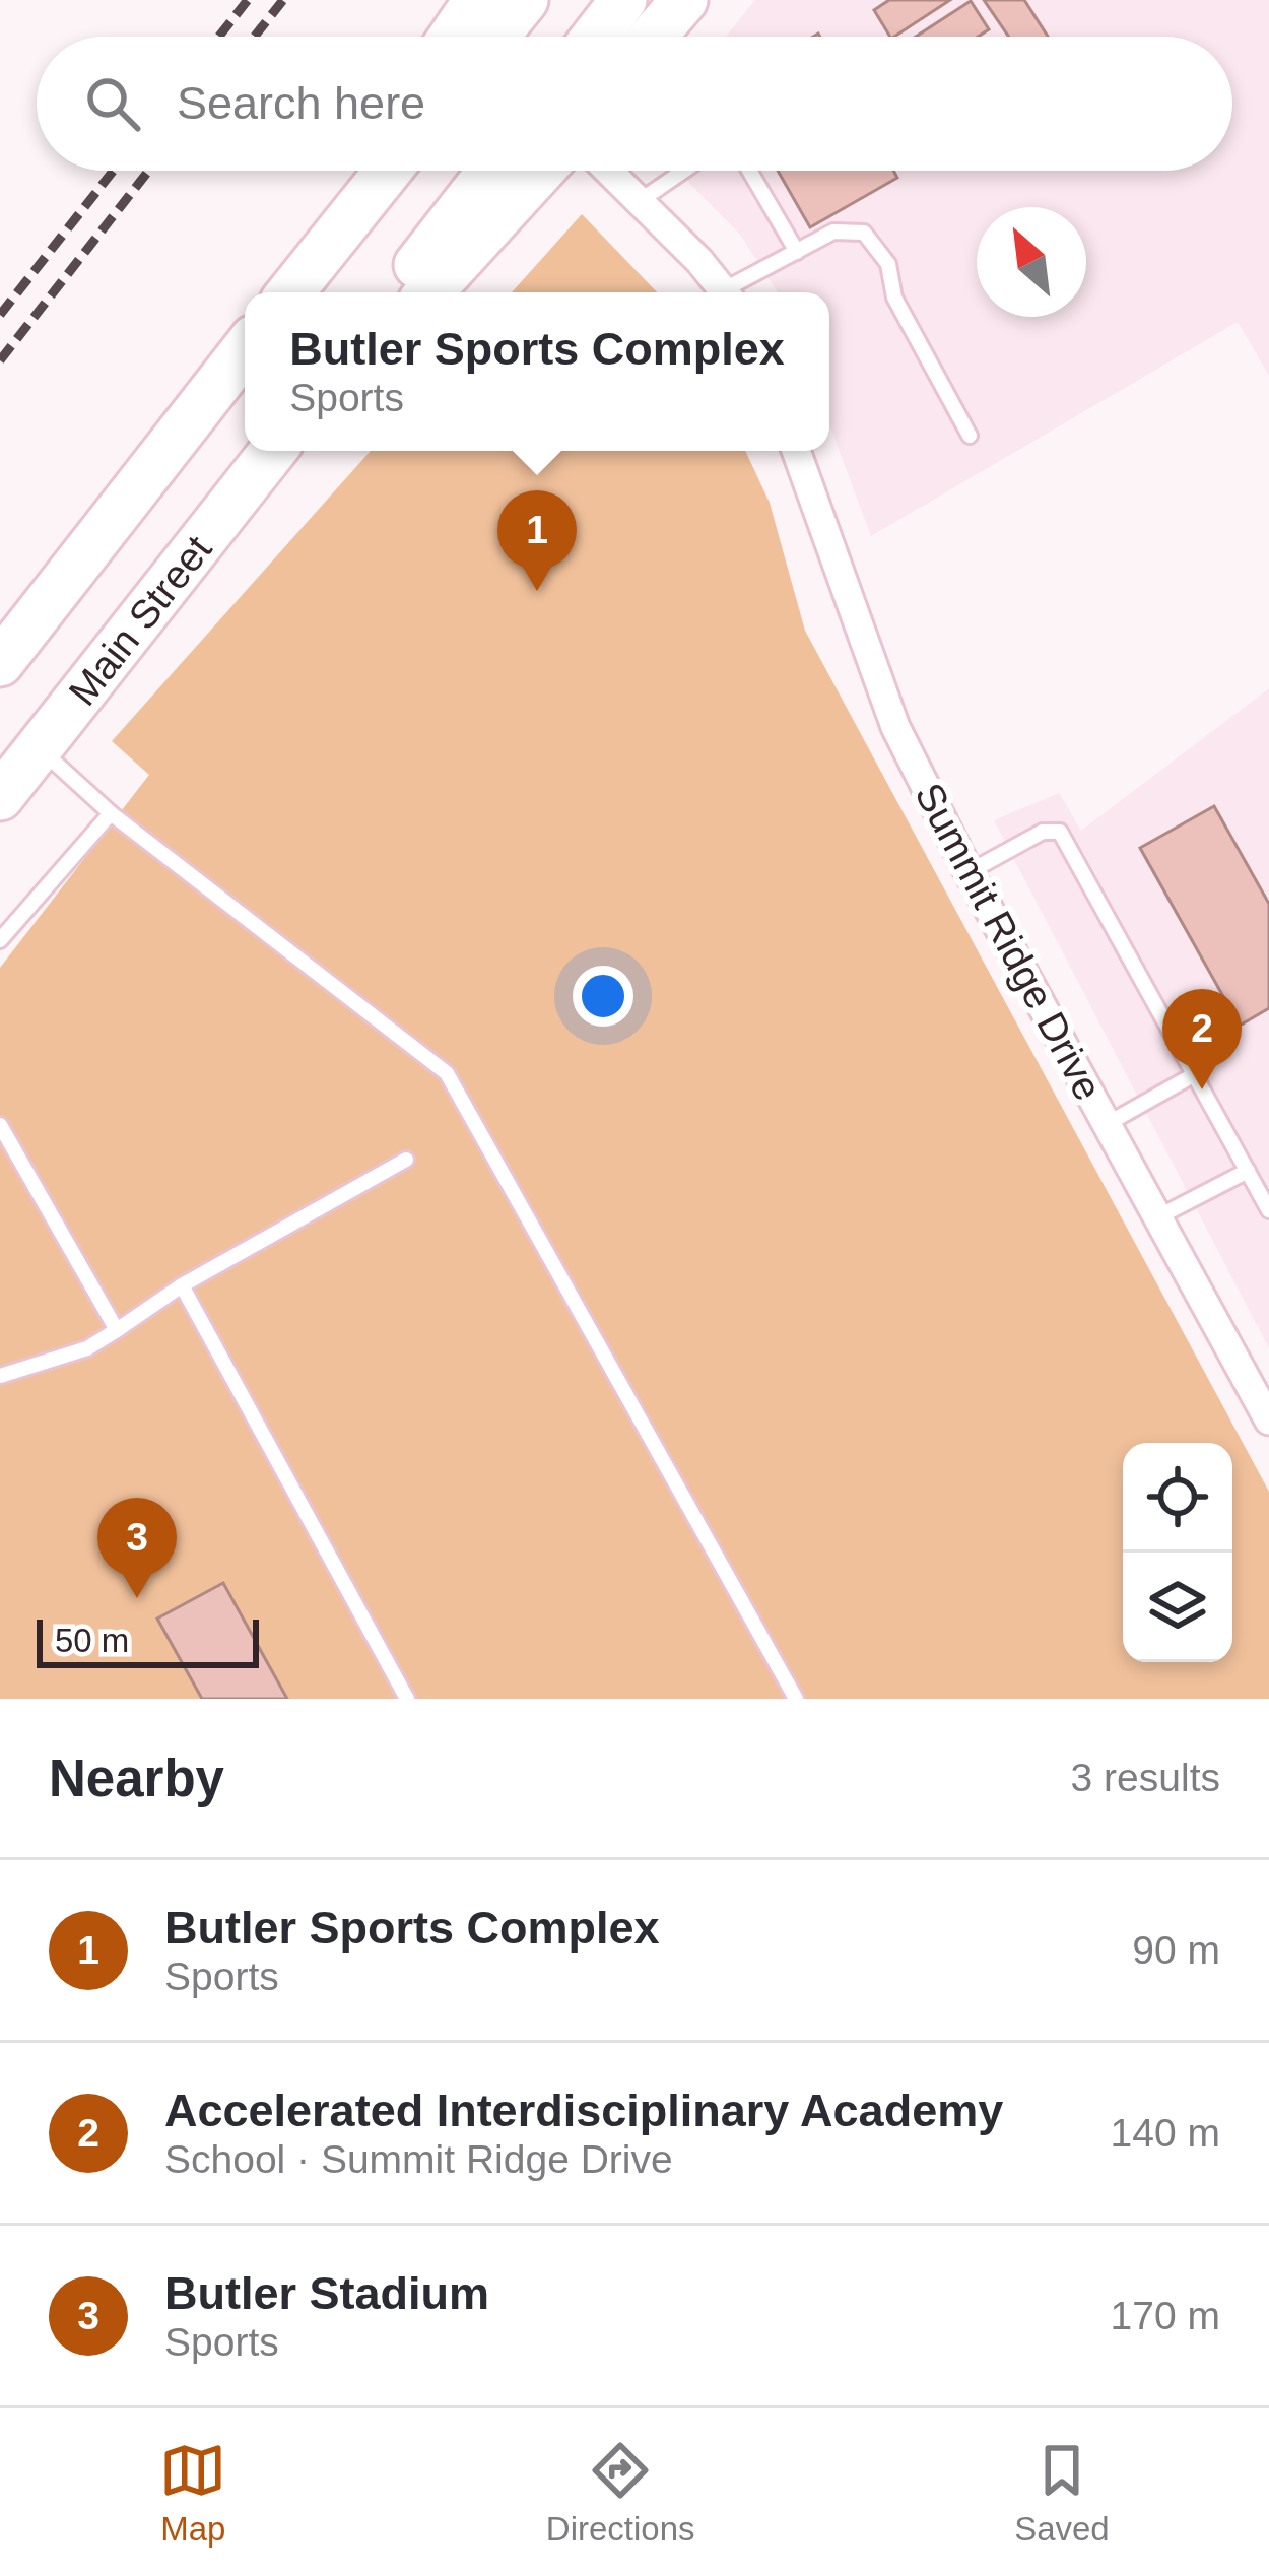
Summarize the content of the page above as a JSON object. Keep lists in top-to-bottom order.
{
  "streets": {
    "highway": ["Main Street"],
    "street": ["Summit Ridge Drive"]
  },
  "scale_bar": "50 m",
  "north": "top left",
  "page": {
    "search": "Search here",
    "popup": ["Butler Sports Complex", "Sports"],
    "pins": ["1", "2", "3"],
    "scale": "50 m",
    "heading": ["Nearby", "3 results"],
    "list": [
      {
        "mark": "1",
        "name": "Butler Sports Complex",
        "note": "Sports",
        "value": "90 m"
      },
      {
        "mark": "2",
        "name": "Accelerated Interdisciplinary Academy",
        "note": "School · Summit Ridge Drive",
        "value": "140 m"
      },
      {
        "mark": "3",
        "name": "Butler Stadium",
        "note": "Sports",
        "value": "170 m"
      }
    ],
    "nav": ["Map", "Directions", "Saved"]
  }
}
